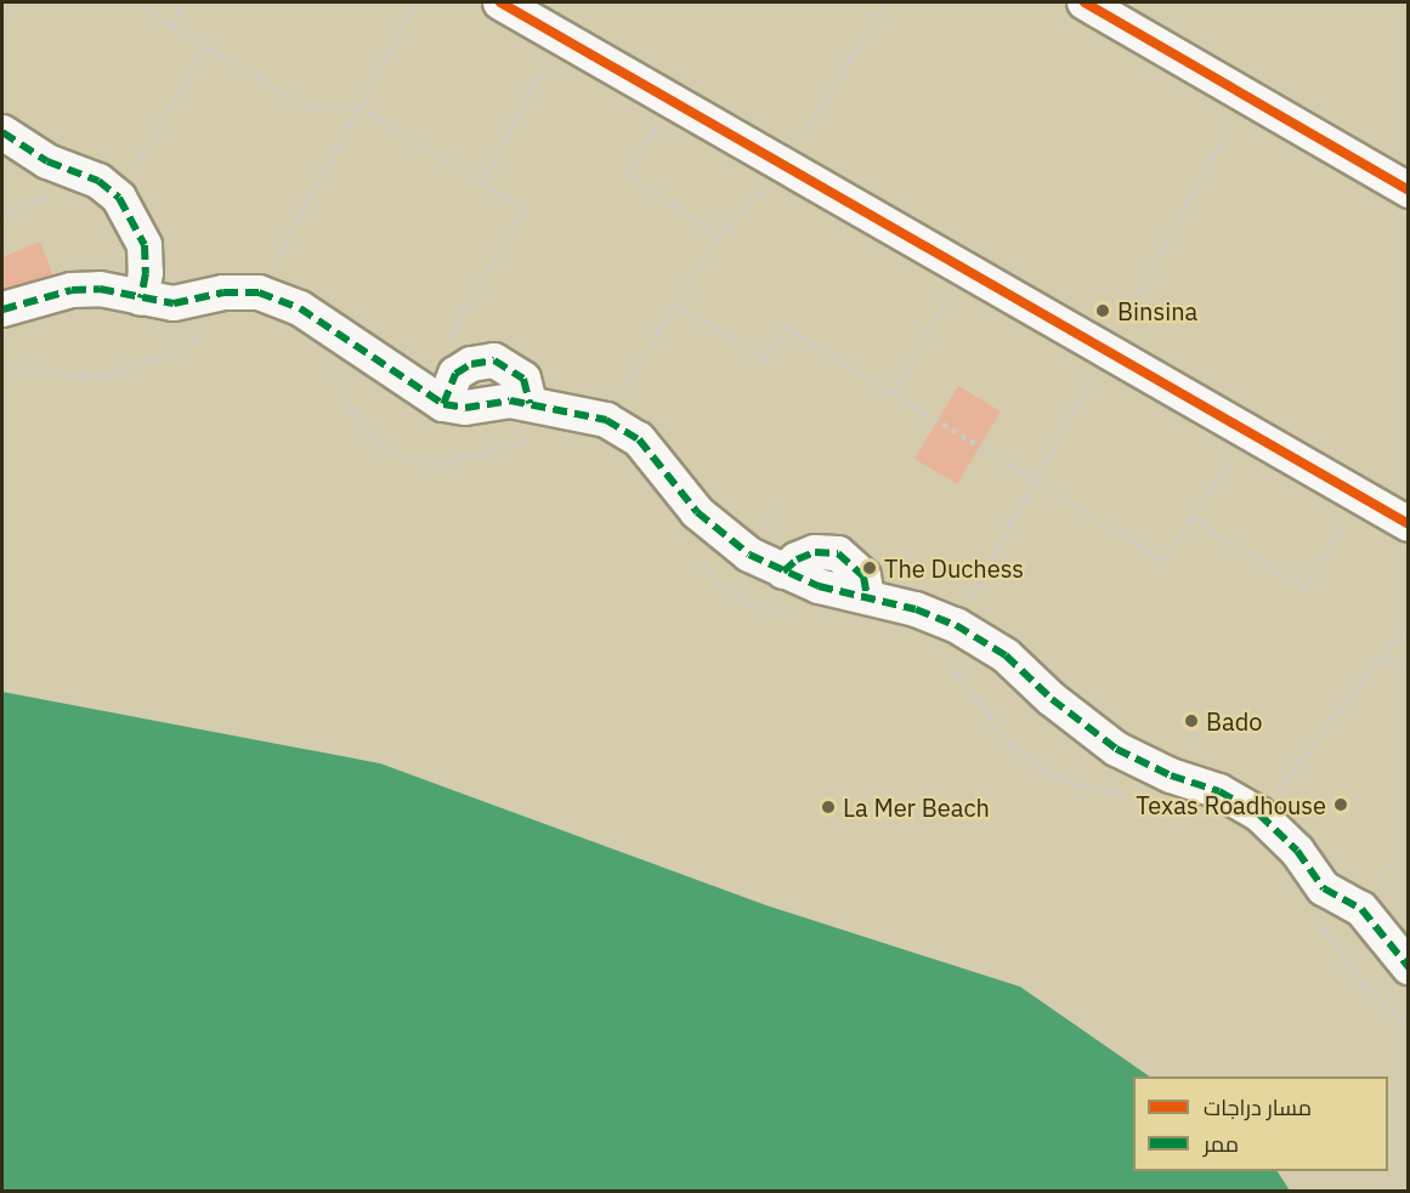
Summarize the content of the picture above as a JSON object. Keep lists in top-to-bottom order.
{
  "places": [
    "Binsina",
    "The Duchess",
    "Bado",
    "Texas Roadhouse",
    "La Mer Beach"
  ],
  "legend": ["مسار دراجات", "ممر"]
}
